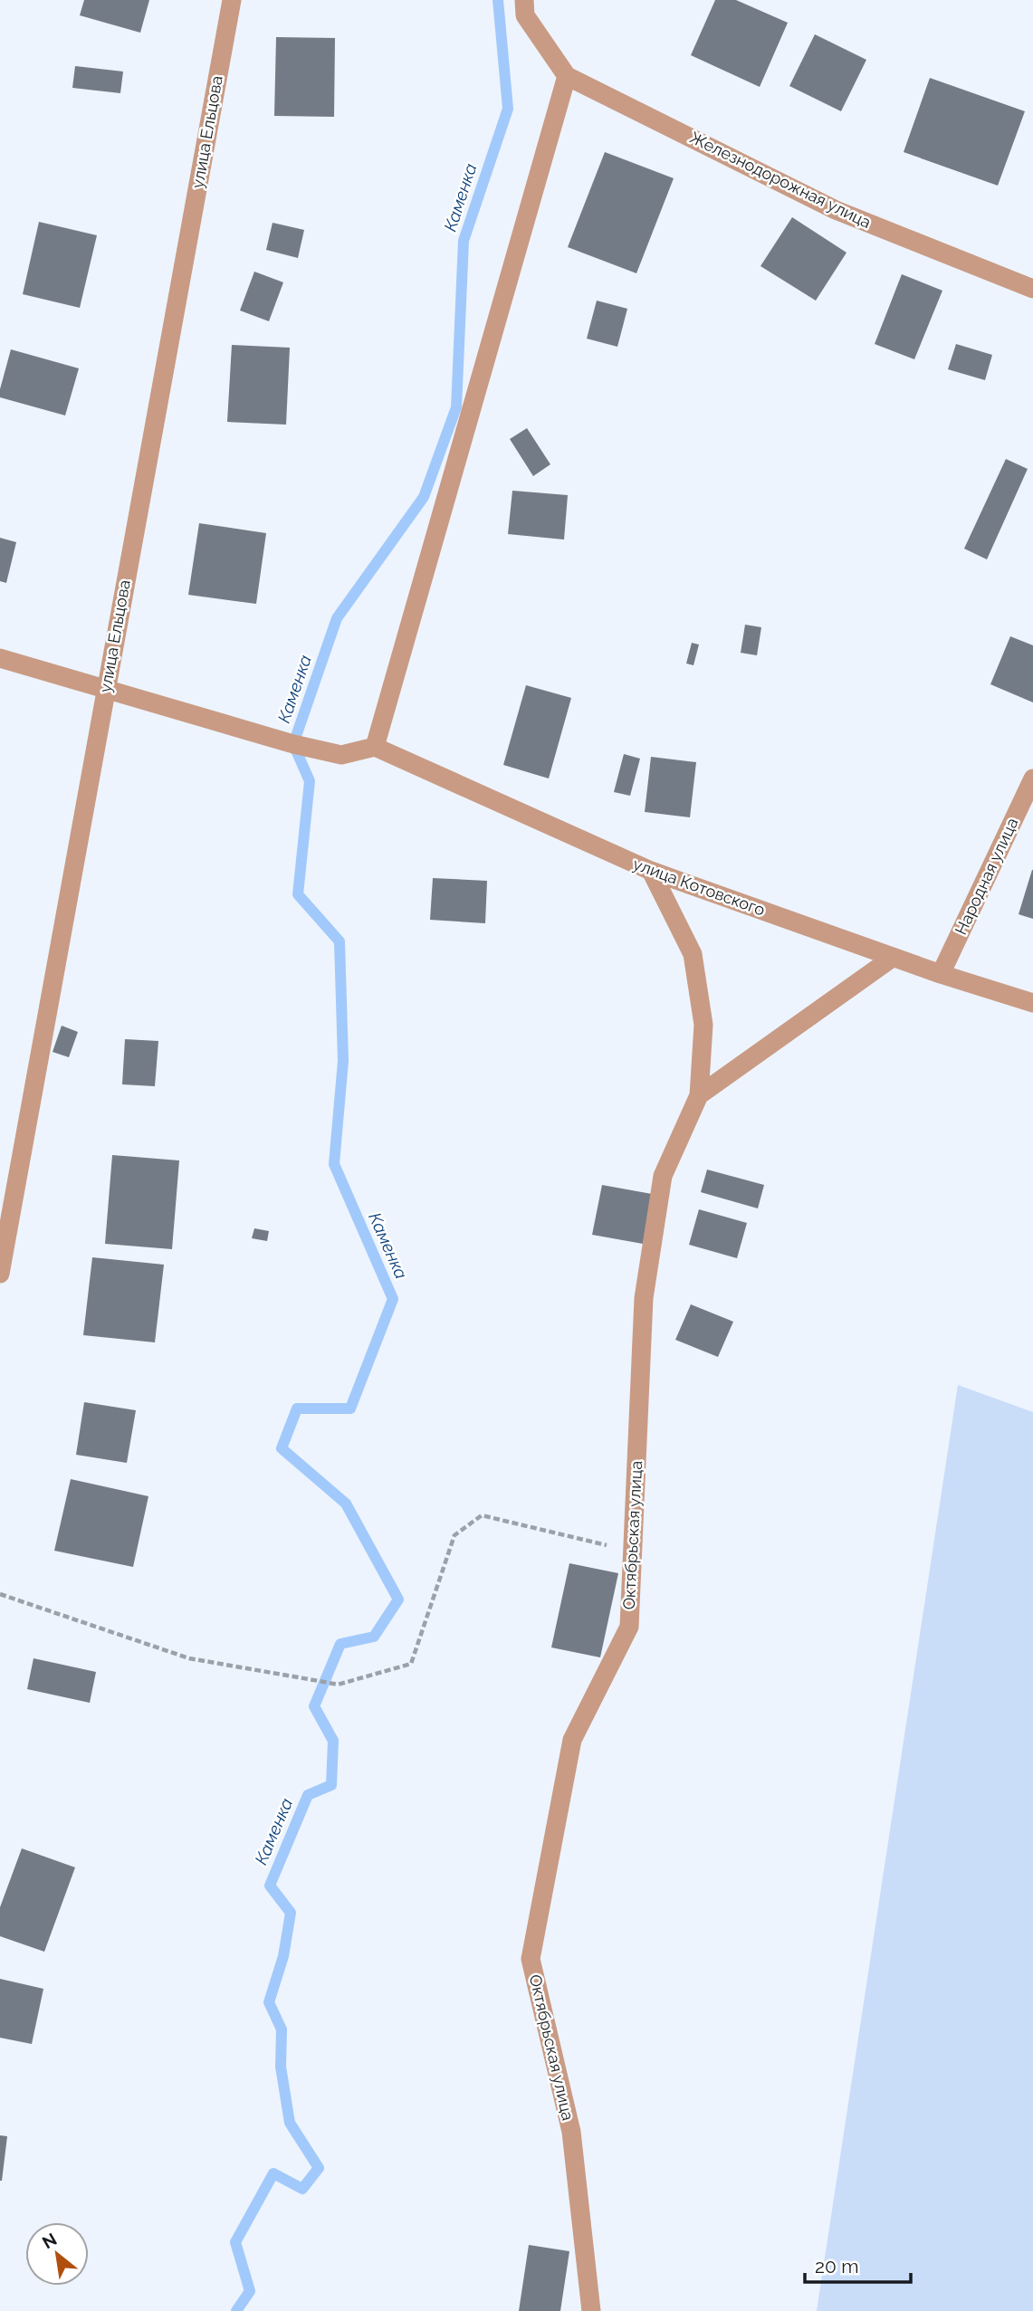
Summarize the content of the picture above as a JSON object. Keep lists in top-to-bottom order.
{
  "streets": {
    "street": [
      "улица Ельцова",
      "Железнодорожная улица",
      "Народная улица",
      "улица Котовского",
      "Октябрьская улица"
    ]
  },
  "crossings": [
    ["Народная улица", "улица Котовского"],
    ["улица Котовского", "Октябрьская улица"]
  ],
  "water": ["Каменка"],
  "scale_bar": "20 m",
  "north": "top left"
}
